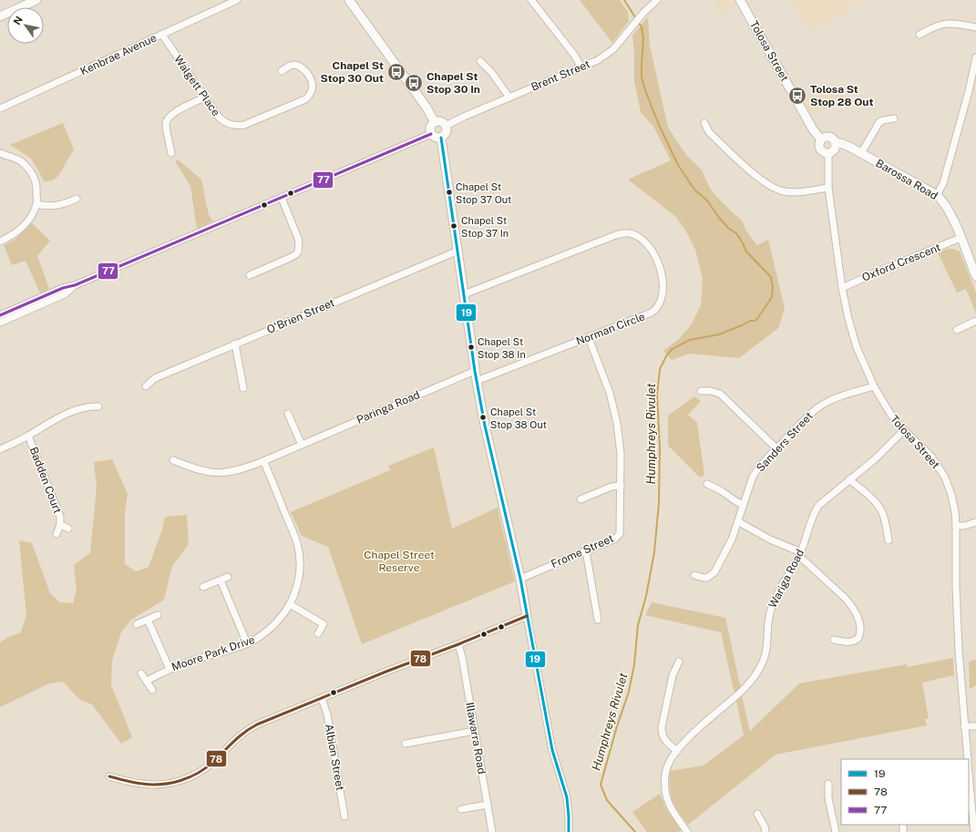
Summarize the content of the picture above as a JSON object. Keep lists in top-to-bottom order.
{
  "streets": {
    "street": [
      "Tolosa Street",
      "Kenbrae Avenue",
      "Brent Street",
      "Walgett Place",
      "Barossa Road",
      "Oxford Crescent",
      "O'Brien Street",
      "Norman Circle",
      "Paringa Road",
      "Sanders Street",
      "Badden Court",
      "Frome Street",
      "Wariga Road",
      "Moore Park Drive",
      "Illawarra Road",
      "Albion Street"
    ]
  },
  "crossings": [
    ["Tolosa Street", "Barossa Road"],
    ["Tolosa Street", "Oxford Crescent"],
    ["Tolosa Street", "Sanders Street"],
    ["Tolosa Street", "Wariga Road"],
    ["Kenbrae Avenue", "Walgett Place"],
    ["Barossa Road", "Oxford Crescent"],
    ["Norman Circle", "Frome Street"],
    ["Paringa Road", "Moore Park Drive"]
  ],
  "water": ["Humphreys Rivulet"],
  "parks": ["Chapel Street Reserve"],
  "places": {
    "bus stop": ["Chapel St Stop 30 Out", "Chapel St Stop 30 In", "Tolosa St Stop 28 Out"],
    "other": [
      "Chapel St Stop 37 Out",
      "Chapel St Stop 37 In",
      "Chapel St Stop 38 In",
      "Chapel St Stop 38 Out"
    ]
  },
  "lines": ["transit line 77", "transit line 19", "transit line 78"],
  "legend": ["19", "78", "77"],
  "north": "top left"
}
